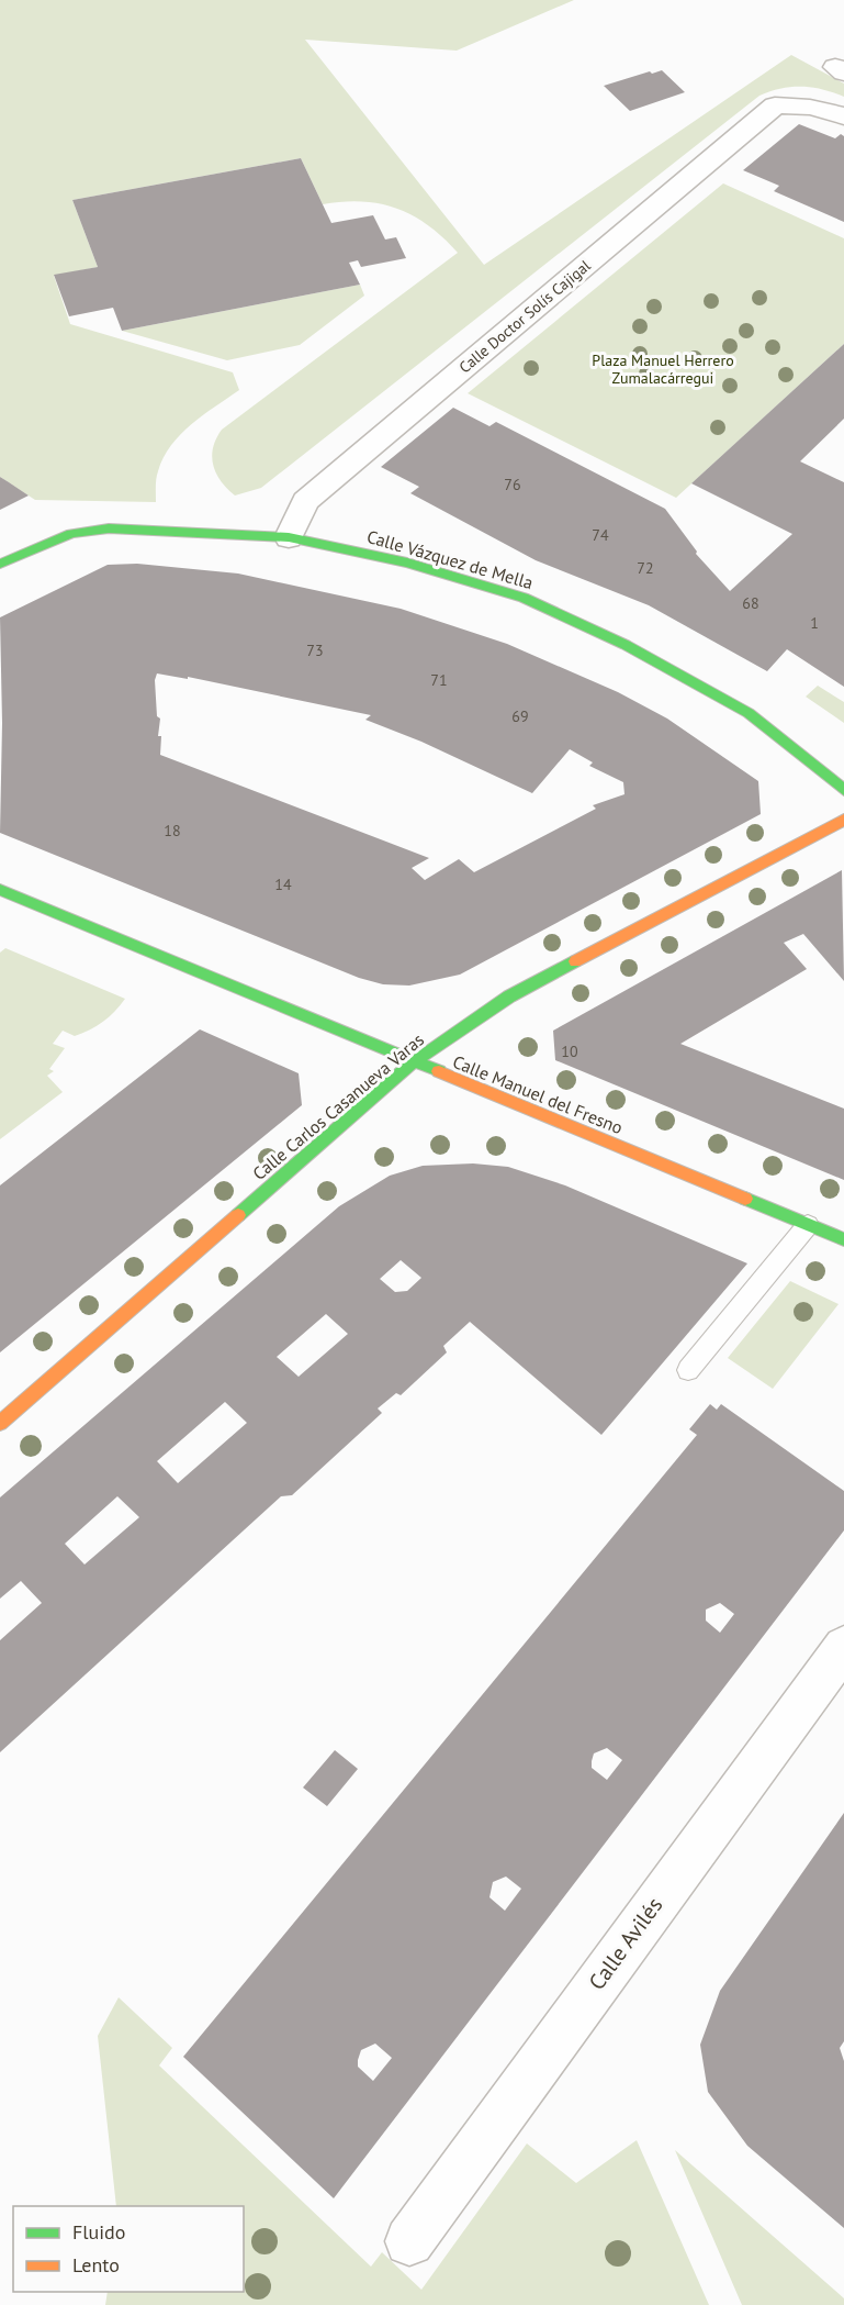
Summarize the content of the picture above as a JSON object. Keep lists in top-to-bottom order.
{
  "streets": {
    "street": [
      "Calle Doctor Solís Cajigal",
      "Calle Vázquez de Mella",
      "Calle Manuel del Fresno",
      "Calle Carlos Casanueva Varas",
      "Calle Avilés"
    ]
  },
  "crossings": [
    ["Calle Doctor Solís Cajigal", "Calle Vázquez de Mella"],
    ["Calle Manuel del Fresno", "Calle Carlos Casanueva Varas"]
  ],
  "parks": ["Plaza Manuel Herrero Zumalacárregui"],
  "house_numbers": [
    "76",
    "74",
    "72",
    "68",
    "1",
    "73",
    "71",
    "69",
    "18",
    "14",
    "10"
  ],
  "legend": ["Fluido", "Lento"]
}
